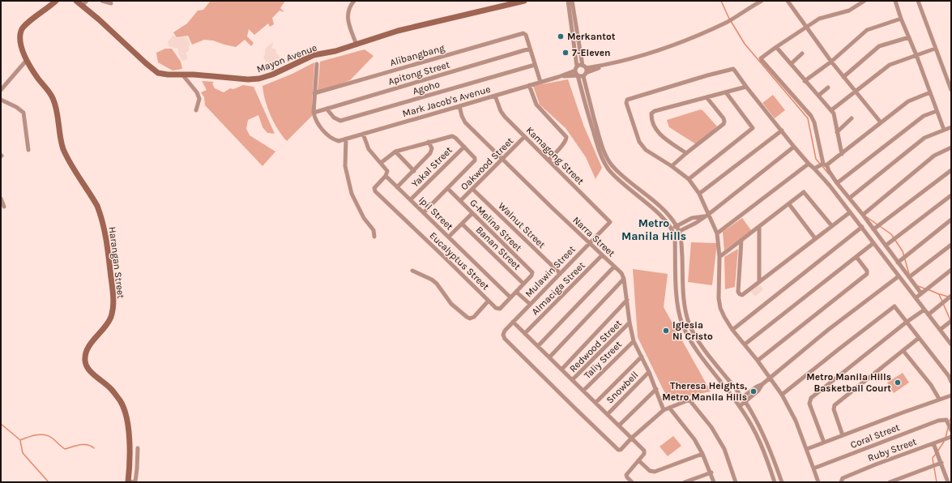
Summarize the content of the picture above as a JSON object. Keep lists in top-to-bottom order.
{
  "streets": {
    "main road": ["Mayon Avenue", "Harangan Street"],
    "street": [
      "Alibangbang",
      "Apitong Street",
      "Agoho",
      "Mark Jacob's Avenue",
      "Kamagong Street",
      "Oakwood Street",
      "Yakal Street",
      "Ipil Street",
      "G-Melina Street",
      "Walnut Street",
      "Narra Street",
      "Banan Street",
      "Eucalyptus Street",
      "Mulawin Street",
      "Almaciga Street",
      "Redwood Street",
      "Taliy Street",
      "Snowbell",
      "Coral Street",
      "Ruby Street"
    ]
  },
  "crossings": [
    ["Alibangbang", "Apitong Street"],
    ["Apitong Street", "Agoho"],
    ["Apitong Street", "Mark Jacob's Avenue"],
    ["Mark Jacob's Avenue", "Kamagong Street"],
    ["Mark Jacob's Avenue", "Ipil Street"],
    ["Mark Jacob's Avenue", "Narra Street"],
    ["Kamagong Street", "Oakwood Street"],
    ["Kamagong Street", "Mulawin Street"],
    ["Oakwood Street", "G-Melina Street"],
    ["Oakwood Street", "Walnut Street"],
    ["Oakwood Street", "Narra Street"],
    ["Yakal Street", "Ipil Street"],
    ["Ipil Street", "Eucalyptus Street"],
    ["G-Melina Street", "Eucalyptus Street"],
    ["Walnut Street", "Mulawin Street"],
    ["Narra Street", "Mulawin Street"],
    ["Narra Street", "Almaciga Street"],
    ["Narra Street", "Redwood Street"],
    ["Narra Street", "Taliy Street"],
    ["Narra Street", "Snowbell"],
    ["Banan Street", "Eucalyptus Street"]
  ],
  "districts": ["Metro Manila Hills"],
  "places": [
    "Merkantot",
    "7-Eleven",
    "Iglesia Ni Cristo",
    "Metro Manila Hills Basketball Court",
    "Theresa Heights, Metro Manila Hills"
  ]
}
